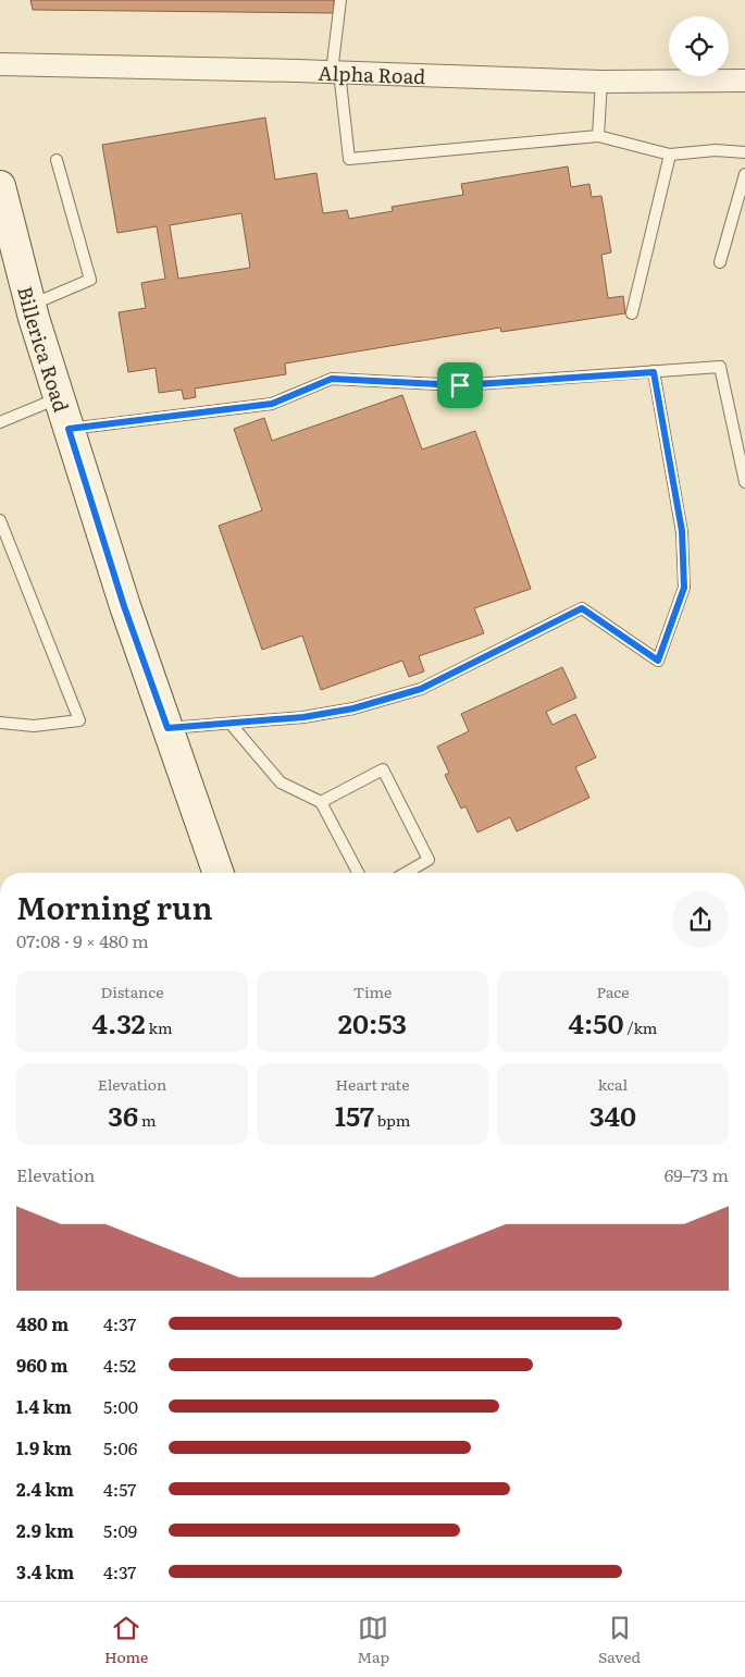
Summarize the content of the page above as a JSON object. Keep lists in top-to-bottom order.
{
  "streets": {
    "main road": ["Billerica Road"],
    "street": ["Alpha Road"]
  },
  "page": {
    "heading": ["Morning run", "07:08 · 9 × 480 m"],
    "stats": [
      ["Distance", "4.32 km"],
      ["Time", "20:53"],
      ["Pace", "4:50 /km"],
      ["Elevation", "36 m"],
      ["Heart rate", "157 bpm"],
      ["kcal", "340"]
    ],
    "chart": ["Elevation", "69–73 m"],
    "list": [
      {
        "name": "480 m",
        "note": "4:37"
      },
      {
        "name": "960 m",
        "note": "4:52"
      },
      {
        "name": "1.4 km",
        "note": "5:00"
      },
      {
        "name": "1.9 km",
        "note": "5:06"
      },
      {
        "name": "2.4 km",
        "note": "4:57"
      },
      {
        "name": "2.9 km",
        "note": "5:09"
      },
      {
        "name": "3.4 km",
        "note": "4:37"
      }
    ],
    "tabs": ["Home", "Map", "Saved"]
  }
}
